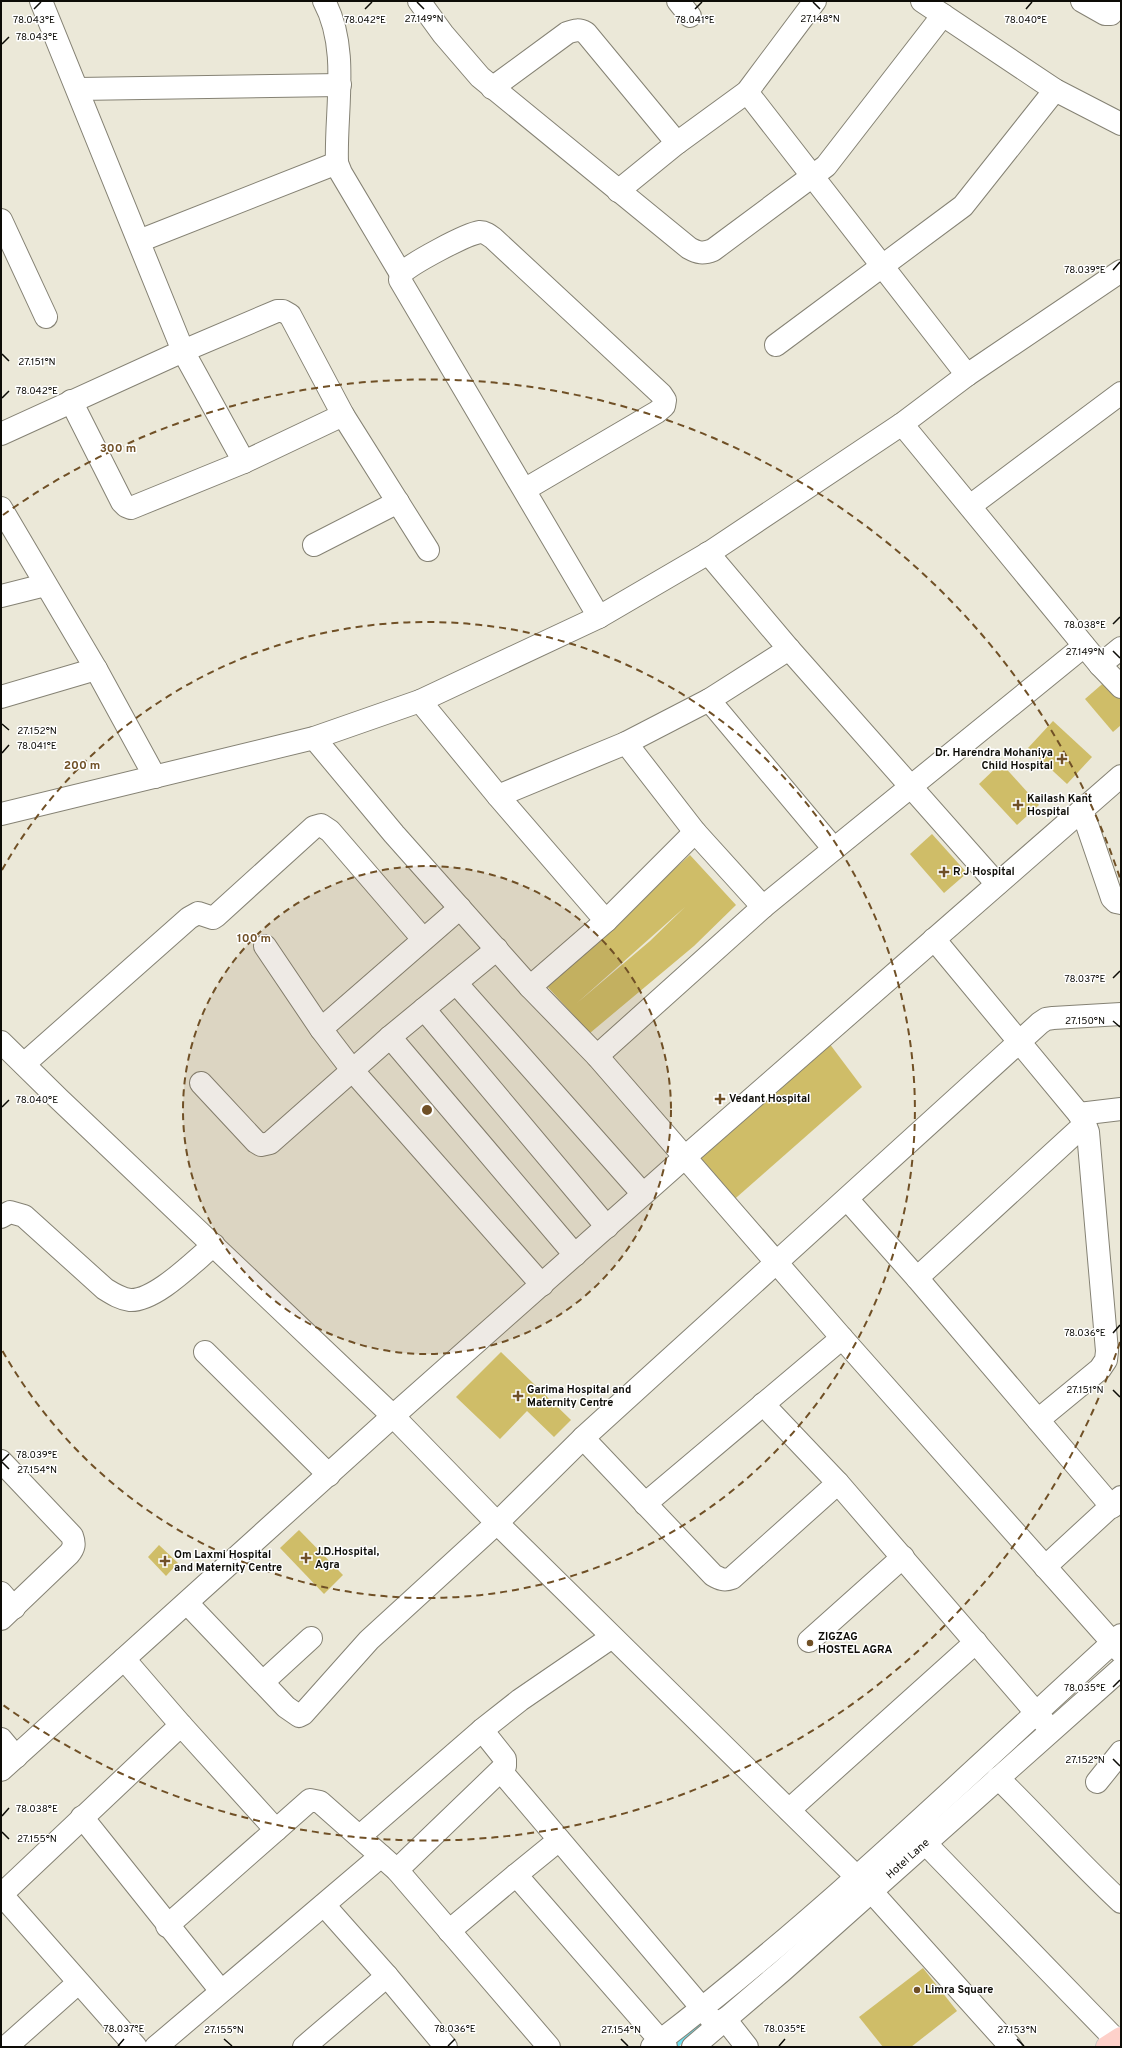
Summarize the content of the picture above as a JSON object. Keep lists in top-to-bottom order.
{
  "streets": {
    "street": ["Hotel Lane"]
  },
  "places": {
    "health": [
      "Dr. Harendra Mohaniya Child Hospital",
      "Kailash Kant Hospital",
      "R J Hospital",
      "Vedant Hospital",
      "Garima Hospital and Maternity Centre",
      "J.D.Hospital, Agra",
      "Om Laxmi Hospital and Maternity Centre"
    ],
    "other": ["ZIGZAG HOSTEL AGRA", "Limra Square"]
  },
  "coordinates": [
    "27.148°N",
    "27.149°N",
    "78.040°E",
    "78.043°E",
    "78.042°E",
    "78.041°E",
    "78.039°E",
    "27.151°N",
    "78.038°E",
    "27.152°N",
    "78.037°E",
    "27.150°N",
    "78.036°E",
    "27.154°N",
    "78.035°E",
    "27.155°N",
    "27.153°N"
  ],
  "rings": ["300 m", "200 m", "100 m"]
}
